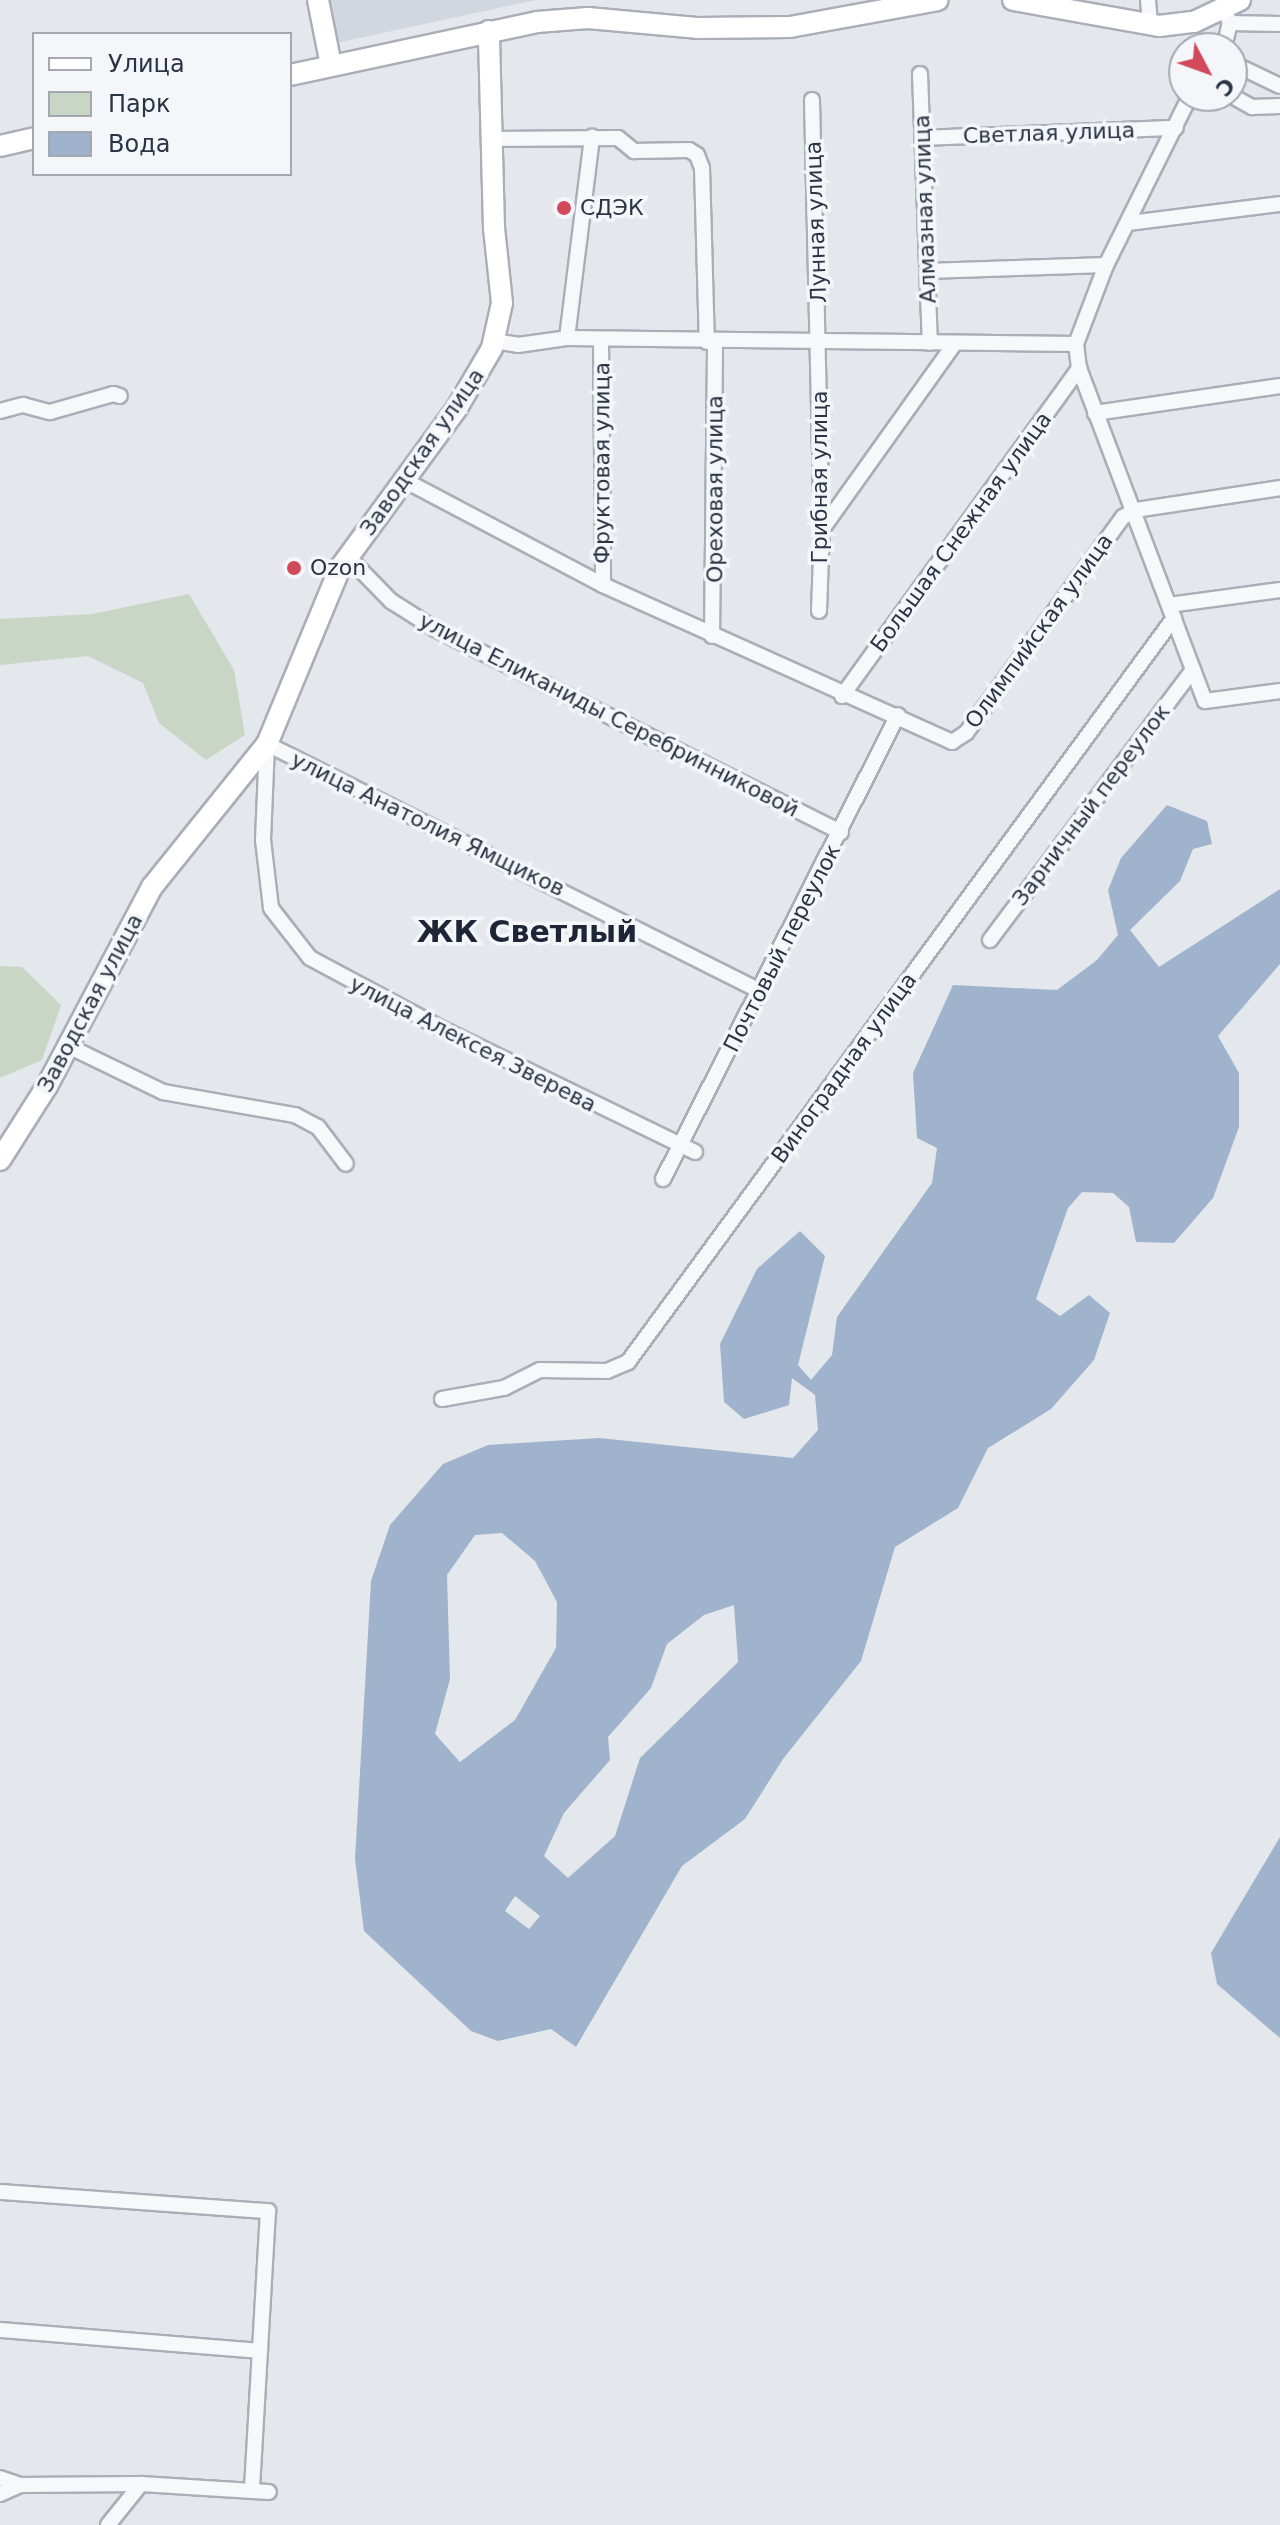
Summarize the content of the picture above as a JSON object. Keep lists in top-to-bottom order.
{
  "streets": {
    "street": [
      "Светлая улица",
      "Алмазная улица",
      "Лунная улица",
      "Заводская улица",
      "Фруктовая улица",
      "Грибная улица",
      "Ореховая улица",
      "Большая Снежная улица",
      "Олимпийская улица",
      "улица Еликаниды Серебринниковой",
      "Зарничный переулок",
      "улица Анатолия Ямщиков",
      "Почтовый переулок",
      "улица Алексея Зверева",
      "Виноградная улица"
    ]
  },
  "crossings": [
    ["Светлая улица", "Алмазная улица"],
    ["Лунная улица", "Грибная улица"],
    ["Заводская улица", "улица Еликаниды Серебринниковой"],
    ["Заводская улица", "улица Анатолия Ямщиков"],
    ["Заводская улица", "улица Алексея Зверева"],
    ["Олимпийская улица", "Почтовый переулок"],
    ["улица Еликаниды Серебринниковой", "Почтовый переулок"],
    ["улица Анатолия Ямщиков", "Почтовый переулок"],
    ["улица Анатолия Ямщиков", "улица Алексея Зверева"],
    ["Почтовый переулок", "улица Алексея Зверева"]
  ],
  "districts": ["ЖК Светлый"],
  "places": ["СДЭК", "Ozon"],
  "legend": ["Улица", "Парк", "Вода"],
  "north": "bottom right"
}
